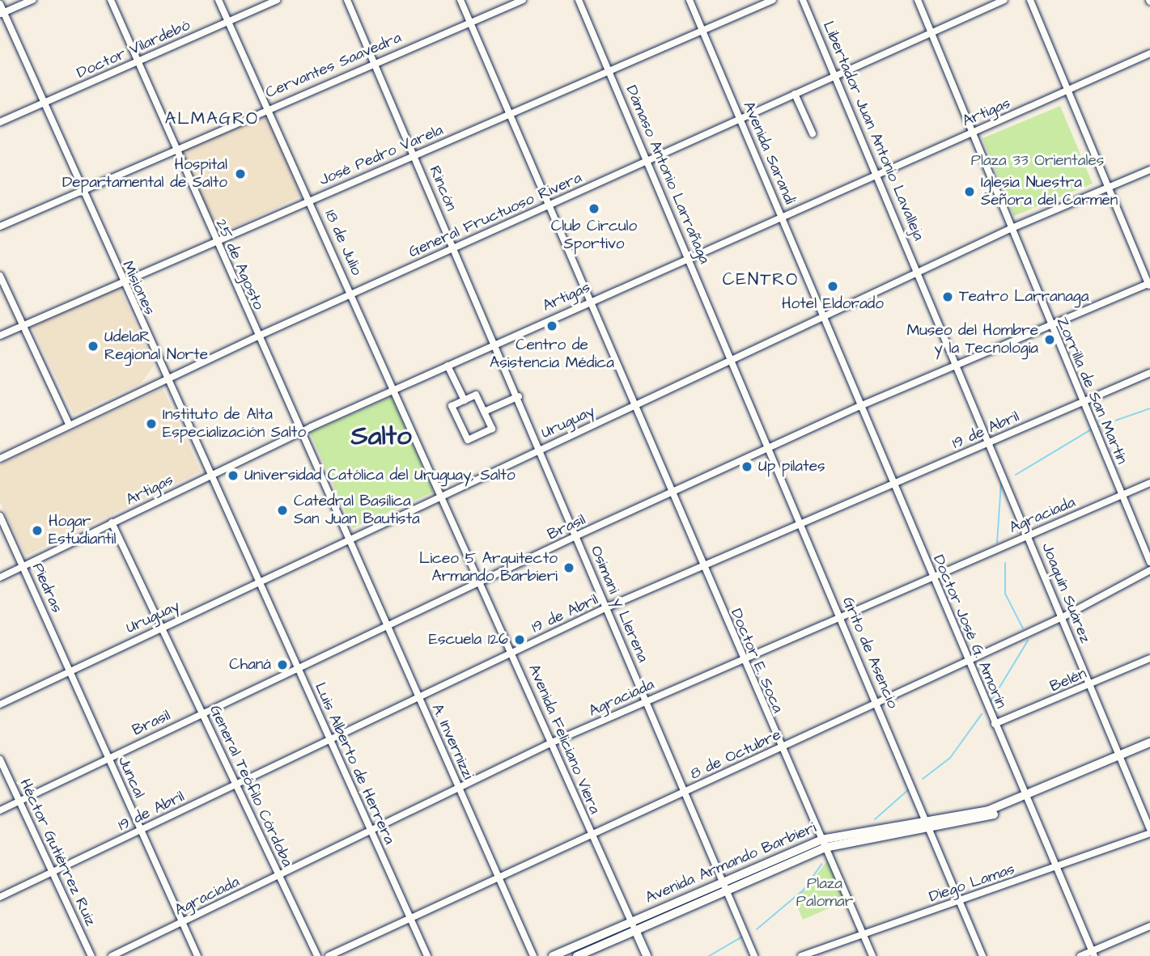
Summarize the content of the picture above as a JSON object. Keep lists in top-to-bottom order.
{
  "streets": {
    "street": [
      "Doctor Vilardebó",
      "Cervantes Saavedra",
      "Artigas",
      "Libertador Juan Antonio Lavalleja",
      "Avenida Sarandí",
      "José Pedro Varela",
      "Dámaso Antonio Larrañaga",
      "Rincón",
      "General Fructuoso Rivera",
      "18 de Julio",
      "25 de Agosto",
      "Misiones",
      "Zorrilla de San Martín",
      "Uruguay",
      "19 de Abril",
      "Agraciada",
      "Brasil",
      "Piedras",
      "Joaquín Suárez",
      "Osimani y Llerena",
      "Doctor José G. Amorín",
      "Grito de Asencio",
      "Doctor E. Soca",
      "Belén",
      "Avenida Feliciano Viera",
      "A. Invernizzi",
      "8 de Octubre",
      "Luis Alberto de Herrera",
      "Juncal",
      "General Teófilo Córdoba",
      "Héctor Gutiérrez Ruiz",
      "Avenida Armando Barbieri",
      "Diego Lamas"
    ]
  },
  "crossings": [
    ["Doctor Vilardebó", "18 de Julio"],
    ["Doctor Vilardebó", "25 de Agosto"],
    ["Doctor Vilardebó", "Misiones"],
    ["Cervantes Saavedra", "Rincón"],
    ["Cervantes Saavedra", "18 de Julio"],
    ["Cervantes Saavedra", "25 de Agosto"],
    ["Cervantes Saavedra", "Misiones"],
    ["Cervantes Saavedra", "Doctor E. Soca"],
    ["Artigas", "Libertador Juan Antonio Lavalleja"],
    ["Artigas", "Avenida Sarandí"],
    ["Artigas", "Dámaso Antonio Larrañaga"],
    ["Artigas", "Rincón"],
    ["Artigas", "18 de Julio"],
    ["Artigas", "25 de Agosto"],
    ["Artigas", "Misiones"],
    ["Artigas", "Zorrilla de San Martín"],
    ["Artigas", "Piedras"],
    ["Artigas", "Doctor E. Soca"],
    ["Artigas", "General Teófilo Córdoba"],
    ["Libertador Juan Antonio Lavalleja", "General Fructuoso Rivera"],
    ["Libertador Juan Antonio Lavalleja", "Uruguay"],
    ["Libertador Juan Antonio Lavalleja", "Joaquín Suárez"],
    ["Avenida Sarandí", "José Pedro Varela"],
    ["Avenida Sarandí", "General Fructuoso Rivera"],
    ["Avenida Sarandí", "Uruguay"],
    ["Avenida Sarandí", "Doctor José G. Amorín"],
    ["José Pedro Varela", "Dámaso Antonio Larrañaga"],
    ["José Pedro Varela", "Rincón"],
    ["José Pedro Varela", "18 de Julio"],
    ["José Pedro Varela", "25 de Agosto"],
    ["José Pedro Varela", "Misiones"],
    ["José Pedro Varela", "Doctor E. Soca"],
    ["Dámaso Antonio Larrañaga", "General Fructuoso Rivera"],
    ["Dámaso Antonio Larrañaga", "Uruguay"],
    ["Dámaso Antonio Larrañaga", "Grito de Asencio"],
    ["Rincón", "General Fructuoso Rivera"],
    ["Rincón", "Uruguay"],
    ["Rincón", "Osimani y Llerena"],
    ["General Fructuoso Rivera", "18 de Julio"],
    ["General Fructuoso Rivera", "25 de Agosto"],
    ["General Fructuoso Rivera", "Misiones"],
    ["General Fructuoso Rivera", "Zorrilla de San Martín"],
    ["General Fructuoso Rivera", "Doctor E. Soca"],
    ["18 de Julio", "Uruguay"],
    ["18 de Julio", "Avenida Feliciano Viera"],
    ["25 de Agosto", "Uruguay"],
    ["25 de Agosto", "A. Invernizzi"],
    ["Misiones", "Uruguay"],
    ["Misiones", "Luis Alberto de Herrera"],
    ["Zorrilla de San Martín", "Uruguay"],
    ["Zorrilla de San Martín", "19 de Abril"],
    ["Zorrilla de San Martín", "Agraciada"],
    ["Zorrilla de San Martín", "Brasil"],
    ["Uruguay", "Piedras"],
    ["Uruguay", "Joaquín Suárez"],
    ["Uruguay", "Osimani y Llerena"],
    ["Uruguay", "Doctor José G. Amorín"],
    ["Uruguay", "Grito de Asencio"],
    ["Uruguay", "Doctor E. Soca"],
    ["Uruguay", "Avenida Feliciano Viera"],
    ["Uruguay", "A. Invernizzi"],
    ["Uruguay", "Luis Alberto de Herrera"],
    ["Uruguay", "Juncal"],
    ["Uruguay", "General Teófilo Córdoba"],
    ["19 de Abril", "Joaquín Suárez"],
    ["19 de Abril", "Osimani y Llerena"],
    ["19 de Abril", "Doctor José G. Amorín"],
    ["19 de Abril", "Grito de Asencio"],
    ["19 de Abril", "Doctor E. Soca"],
    ["19 de Abril", "Avenida Feliciano Viera"],
    ["19 de Abril", "A. Invernizzi"],
    ["19 de Abril", "Luis Alberto de Herrera"],
    ["19 de Abril", "Juncal"],
    ["19 de Abril", "General Teófilo Córdoba"],
    ["19 de Abril", "Héctor Gutiérrez Ruiz"],
    ["Agraciada", "Joaquín Suárez"],
    ["Agraciada", "Osimani y Llerena"],
    ["Agraciada", "Doctor José G. Amorín"],
    ["Agraciada", "Grito de Asencio"],
    ["Agraciada", "Doctor E. Soca"],
    ["Agraciada", "Avenida Feliciano Viera"],
    ["Agraciada", "A. Invernizzi"],
    ["Agraciada", "Luis Alberto de Herrera"],
    ["Agraciada", "Juncal"],
    ["Agraciada", "General Teófilo Córdoba"],
    ["Brasil", "Joaquín Suárez"],
    ["Brasil", "Osimani y Llerena"],
    ["Brasil", "Doctor José G. Amorín"],
    ["Brasil", "Grito de Asencio"],
    ["Brasil", "Doctor E. Soca"],
    ["Brasil", "Avenida Feliciano Viera"],
    ["Brasil", "A. Invernizzi"],
    ["Brasil", "Luis Alberto de Herrera"],
    ["Brasil", "Juncal"],
    ["Brasil", "General Teófilo Córdoba"],
    ["Brasil", "Héctor Gutiérrez Ruiz"],
    ["Piedras", "Juncal"],
    ["Joaquín Suárez", "Belén"],
    ["Joaquín Suárez", "8 de Octubre"],
    ["Joaquín Suárez", "Avenida Armando Barbieri"],
    ["Joaquín Suárez", "Diego Lamas"],
    ["Osimani y Llerena", "8 de Octubre"],
    ["Osimani y Llerena", "Avenida Armando Barbieri"],
    ["Doctor José G. Amorín", "Belén"],
    ["Doctor José G. Amorín", "8 de Octubre"],
    ["Doctor José G. Amorín", "Avenida Armando Barbieri"],
    ["Doctor José G. Amorín", "Diego Lamas"],
    ["Grito de Asencio", "8 de Octubre"],
    ["Grito de Asencio", "Avenida Armando Barbieri"],
    ["Grito de Asencio", "Diego Lamas"],
    ["Doctor E. Soca", "8 de Octubre"],
    ["Doctor E. Soca", "Avenida Armando Barbieri"],
    ["Doctor E. Soca", "Diego Lamas"],
    ["Avenida Feliciano Viera", "8 de Octubre"],
    ["Avenida Feliciano Viera", "Avenida Armando Barbieri"],
    ["A. Invernizzi", "8 de Octubre"],
    ["8 de Octubre", "Luis Alberto de Herrera"]
  ],
  "districts": ["ALMAGRO", "CENTRO", "Salto"],
  "parks": ["Plaza 33 Orientales", "Plaza Palomar"],
  "places": [
    "Hospital Departamental de Salto",
    "Iglesia Nuestra Señora del Carmen",
    "Club Circulo Sportivo",
    "Hotel Eldorado",
    "Teatro Larranaga",
    "Centro de Asistencia Médica",
    "Museo del Hombre y la Tecnología",
    "UdelaR Regional Norte",
    "Instituto de Alta Especialización Salto",
    "Up pilates",
    "Universidad Católica del Uruguay, Salto",
    "Catedral Basílica San Juan Bautista",
    "Hogar Estudiantil",
    "Liceo 5 Arquitecto Armando Barbieri",
    "Escuela 126",
    "Chaná"
  ]
}
